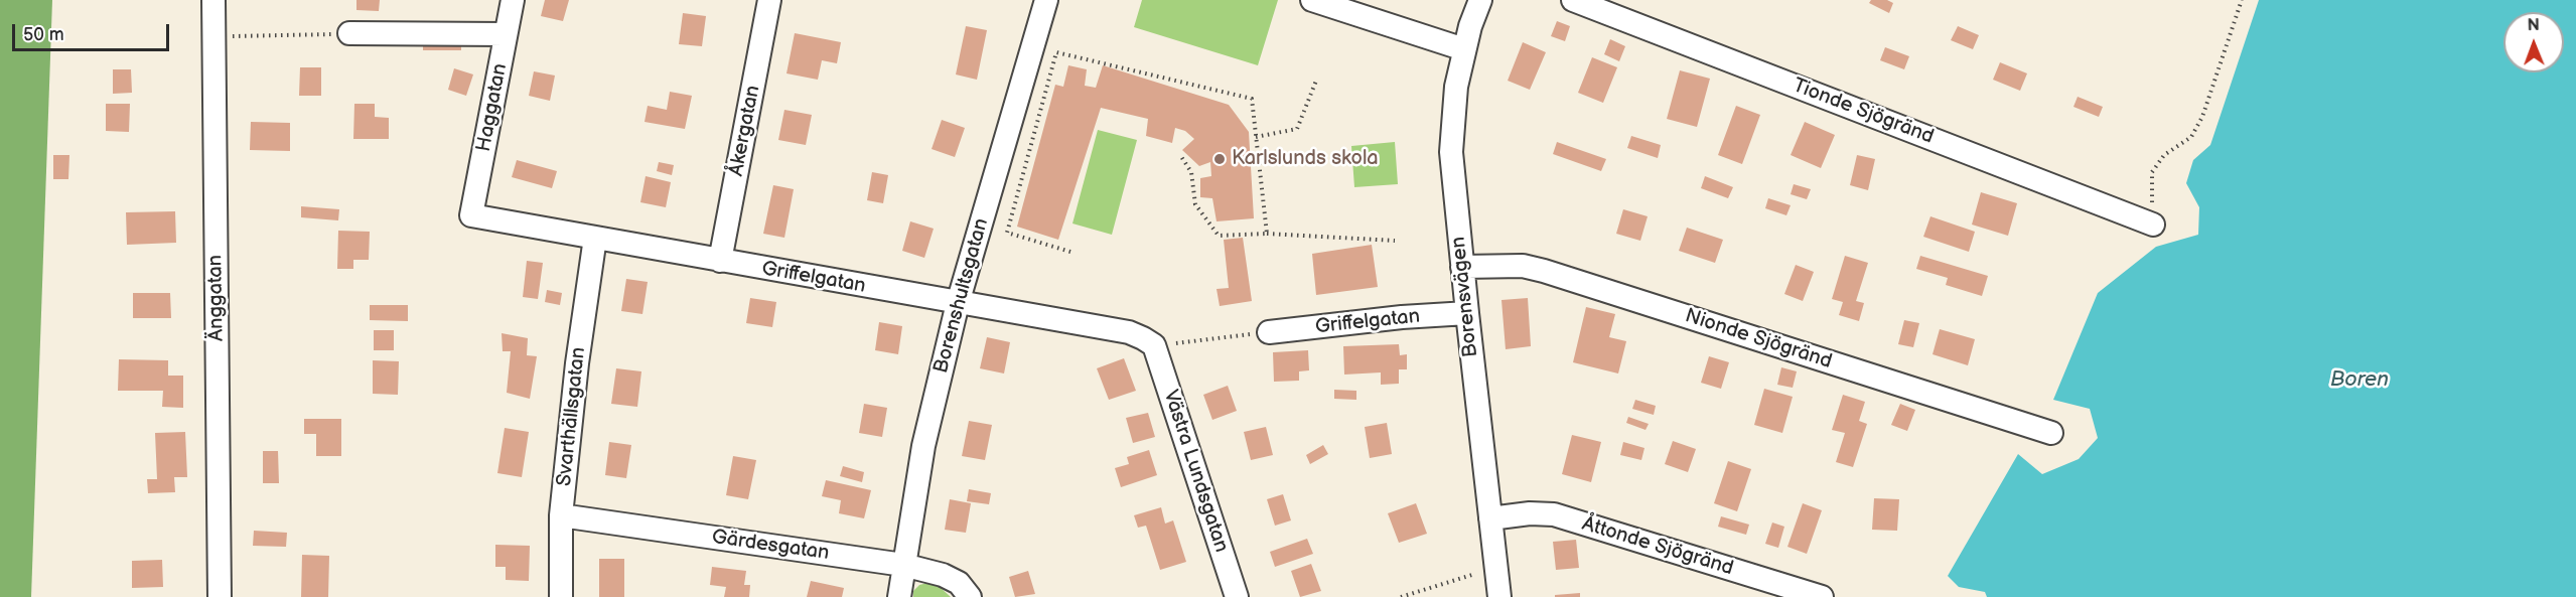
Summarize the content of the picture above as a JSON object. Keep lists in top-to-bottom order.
{
  "streets": {
    "street": [
      "Haggatan",
      "Tionde Sjögränd",
      "Åkergatan",
      "Griffelgatan",
      "Borenshultsgatan",
      "Borensvägen",
      "Änggatan",
      "Nionde Sjögränd",
      "Svarthällsgatan",
      "Västra Lundsgatan",
      "Gärdesgatan",
      "Åttonde Sjögränd"
    ]
  },
  "crossings": [
    ["Haggatan", "Griffelgatan"],
    ["Åkergatan", "Griffelgatan"],
    ["Griffelgatan", "Borenshultsgatan"],
    ["Griffelgatan", "Borensvägen"],
    ["Griffelgatan", "Svarthällsgatan"],
    ["Griffelgatan", "Västra Lundsgatan"],
    ["Borenshultsgatan", "Gärdesgatan"],
    ["Borensvägen", "Nionde Sjögränd"],
    ["Borensvägen", "Åttonde Sjögränd"],
    ["Svarthällsgatan", "Gärdesgatan"]
  ],
  "water": ["Boren"],
  "places": ["Karlslunds skola"],
  "scale_bar": "50 m",
  "north": "top"
}
